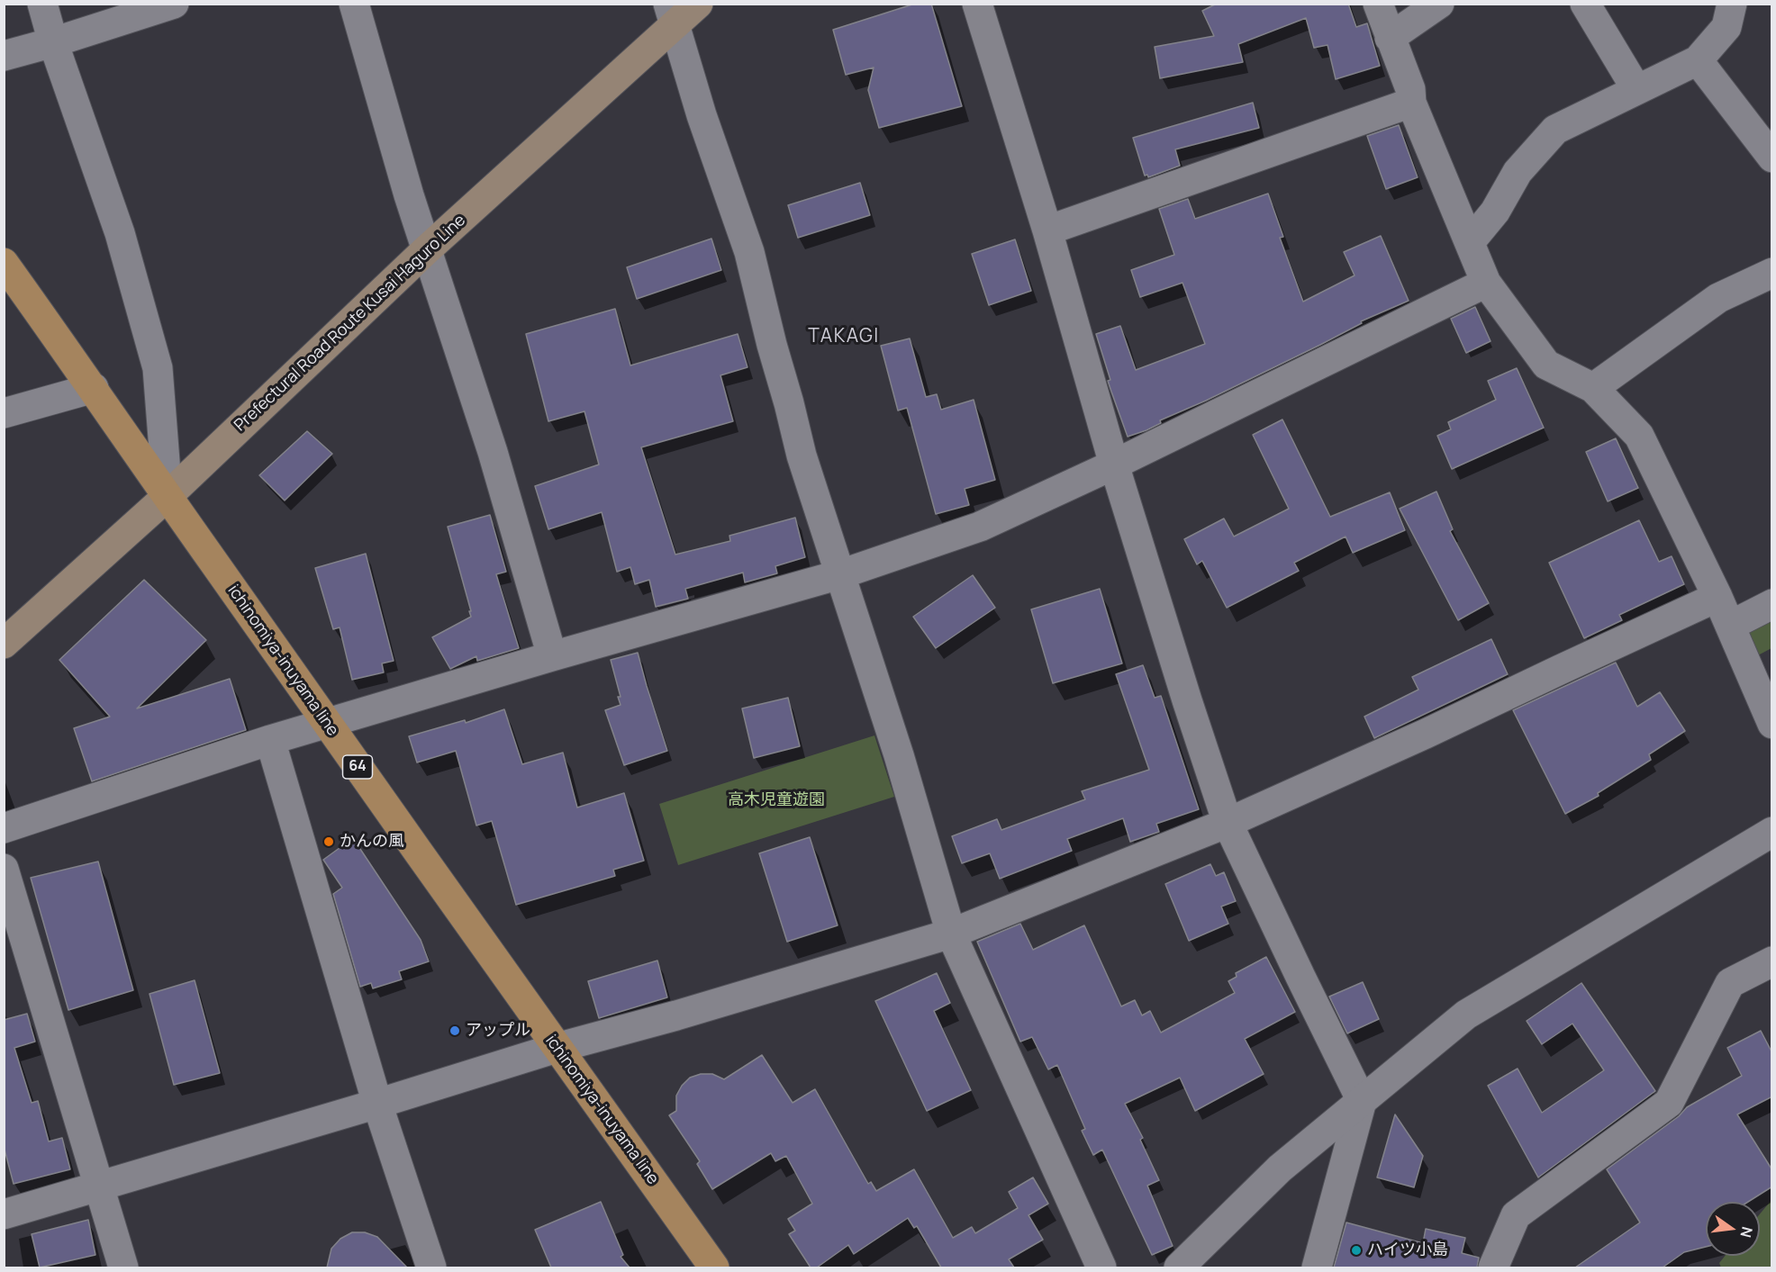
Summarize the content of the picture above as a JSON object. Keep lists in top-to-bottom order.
{
  "streets": {
    "main road": ["Prefectural Road Route Kusai Haguro Line", "ichinomiya-inuyama line", "64"]
  },
  "crossings": [
    ["Prefectural Road Route Kusai Haguro Line", "ichinomiya-inuyama line"]
  ],
  "districts": ["TAKAGI"],
  "parks": ["高木児童遊園"],
  "places": ["かんの風", "アップル", "ハイツ小島"],
  "north": "right"
}
